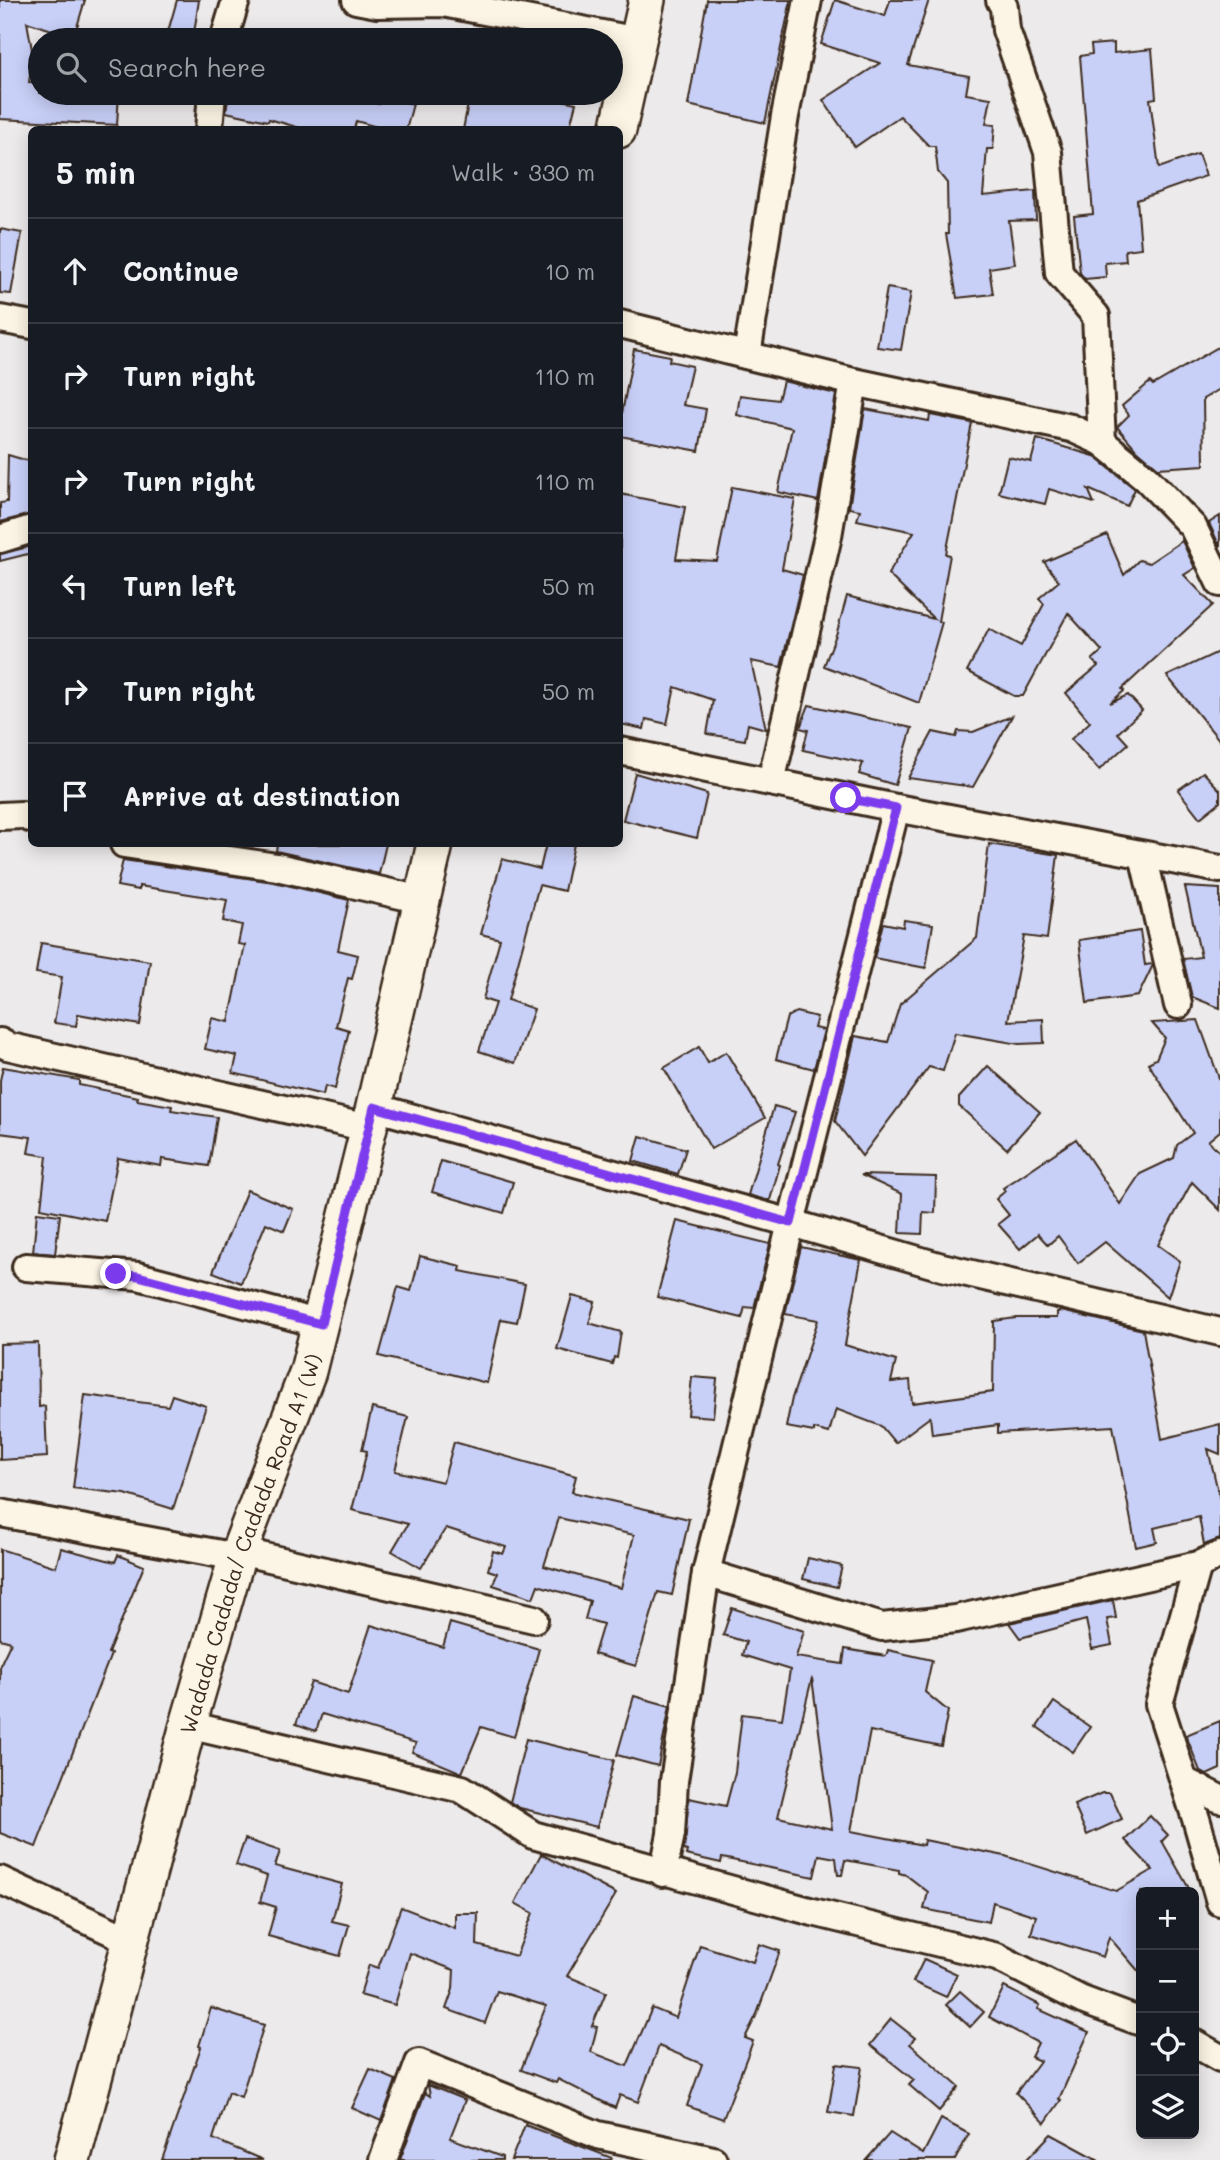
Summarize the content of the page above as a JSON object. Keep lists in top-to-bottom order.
{
  "streets": {
    "main road": ["Wadada Cadada/ Cadada Road A1 (W)"]
  },
  "page": {
    "search": "Search here",
    "heading": ["5 min", "Walk · 330 m"],
    "list": [
      ["Continue", "10 m"],
      ["Turn right", "110 m"],
      ["Turn right", "110 m"],
      ["Turn left", "50 m"],
      ["Turn right", "50 m"],
      "Arrive at destination"
    ],
    "map_buttons": ["+", "−"]
  }
}
